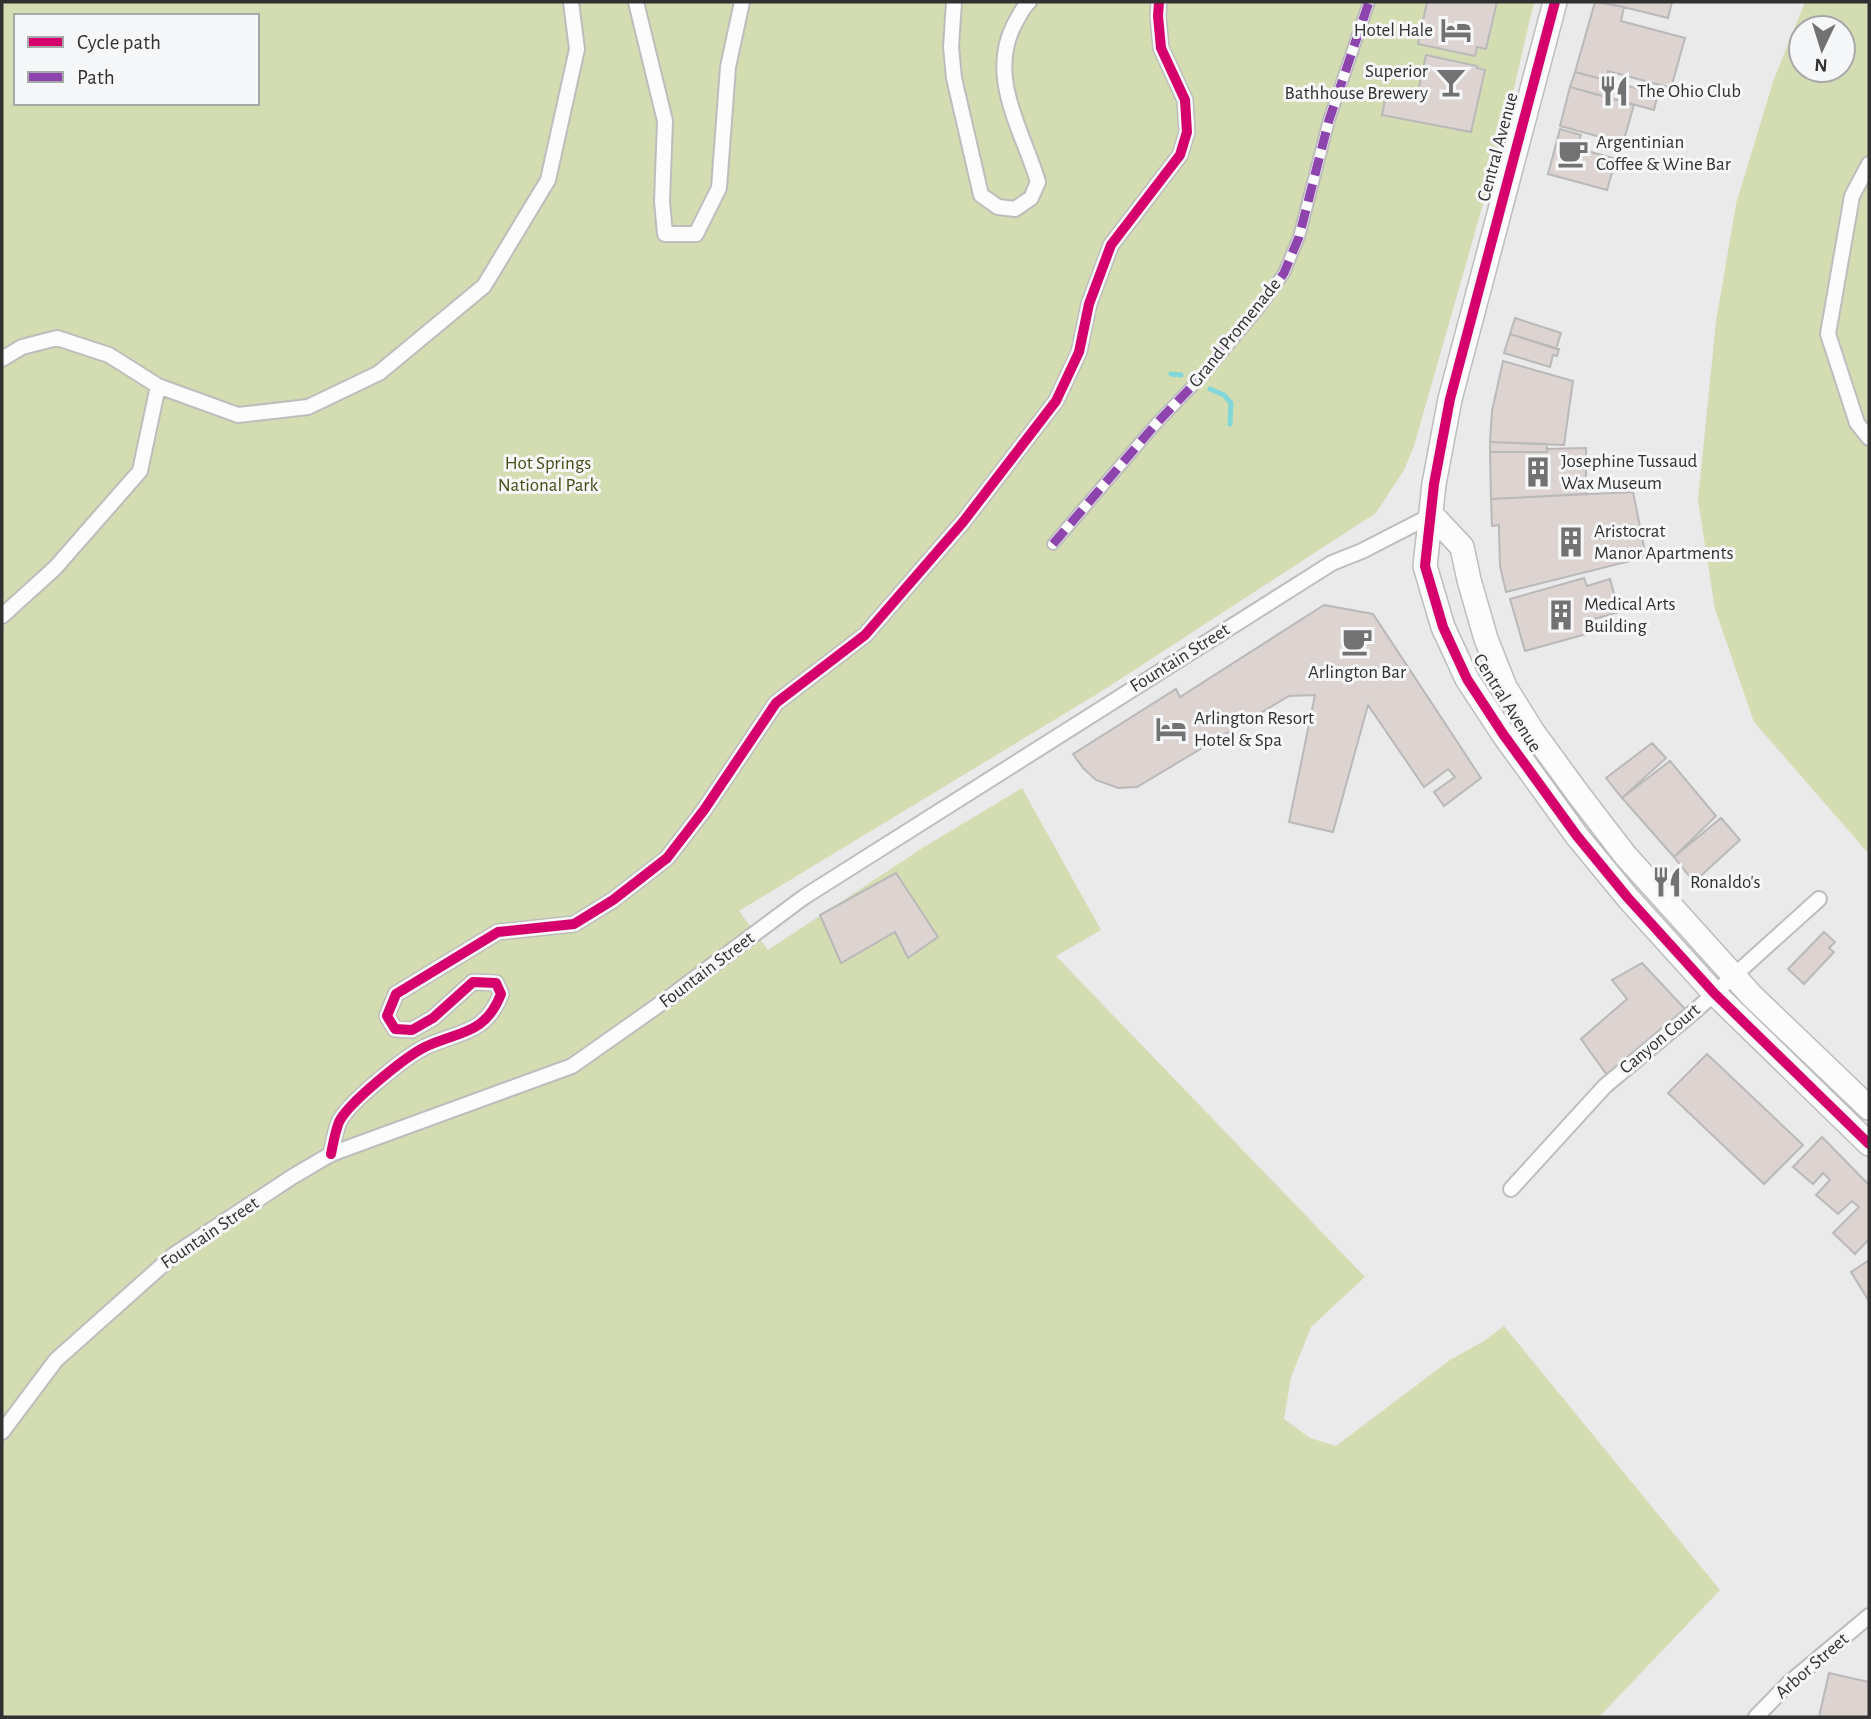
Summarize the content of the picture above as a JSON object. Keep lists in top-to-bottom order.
{
  "streets": {
    "main road": ["Central Avenue"],
    "street": [
      "Grand Promenade",
      "Fountain Street",
      "Canyon Court",
      "Arbor Street"
    ]
  },
  "crossings": [
    ["Central Avenue", "Fountain Street"],
    ["Central Avenue", "Canyon Court"]
  ],
  "parks": ["Hot Springs National Park"],
  "places": {
    "hotel": ["Hotel Hale", "Arlington Resort Hotel & Spa"],
    "bar": ["Superior Bathhouse Brewery"],
    "restaurant": ["The Ohio Club", "Ronaldo's"],
    "cafe": ["Argentinian Coffee & Wine Bar", "Arlington Bar"],
    "building": ["Josephine Tussaud Wax Museum", "Aristocrat Manor Apartments", "Medical Arts Building"]
  },
  "legend": ["Cycle path", "Path"],
  "north": "bottom"
}
